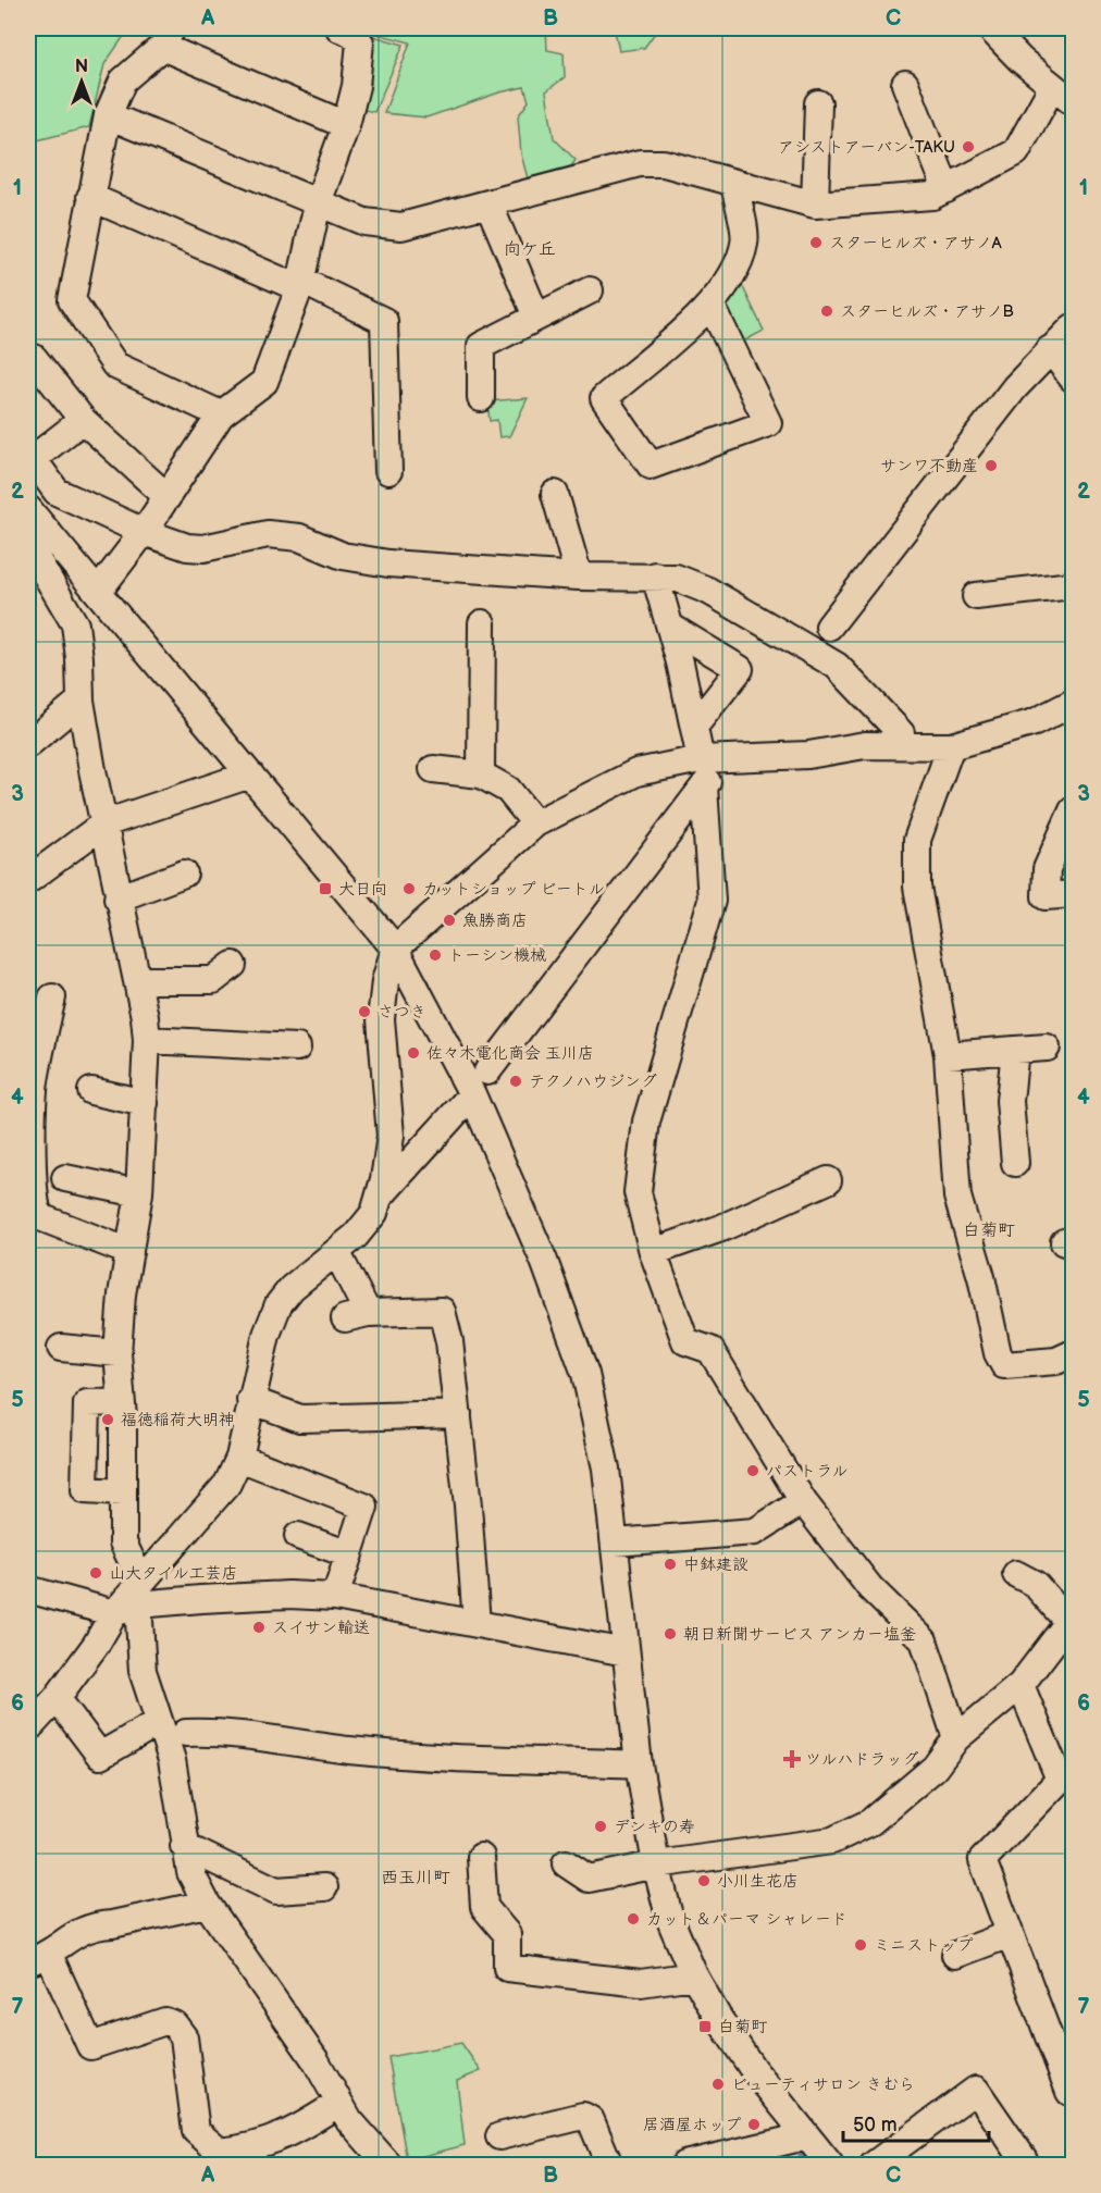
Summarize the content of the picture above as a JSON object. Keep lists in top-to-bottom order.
{
  "districts": ["向ケ丘", "白菊町", "西玉川町"],
  "places": {
    "other": [
      "アシストアーバン-TAKU",
      "スターヒルズ・アサノA",
      "スターヒルズ・アサノB",
      "サンワ不動産",
      "カットショップ ビートル",
      "魚勝商店",
      "トーシン機械",
      "さつき",
      "佐々木電化商会 玉川店",
      "テクノハウジング",
      "福徳稲荷大明神",
      "パストラル",
      "中鉢建設",
      "山大タイル工芸店",
      "スイサン輸送",
      "朝日新聞サービス アンカー塩釜",
      "デンキの寿",
      "小川生花店",
      "カット＆パーマ シャレード",
      "ミニストップ",
      "ビューティサロン きむら",
      "居酒屋ホップ"
    ],
    "transit": ["大日向", "白菊町"],
    "health": ["ツルハドラッグ"]
  },
  "scale_bar": "50 m",
  "north": "top",
  "grid": {
    "columns": ["A", "B", "C"],
    "rows": [
      "1",
      "2",
      "3",
      "4",
      "5",
      "6",
      "7"
    ]
  }
}
